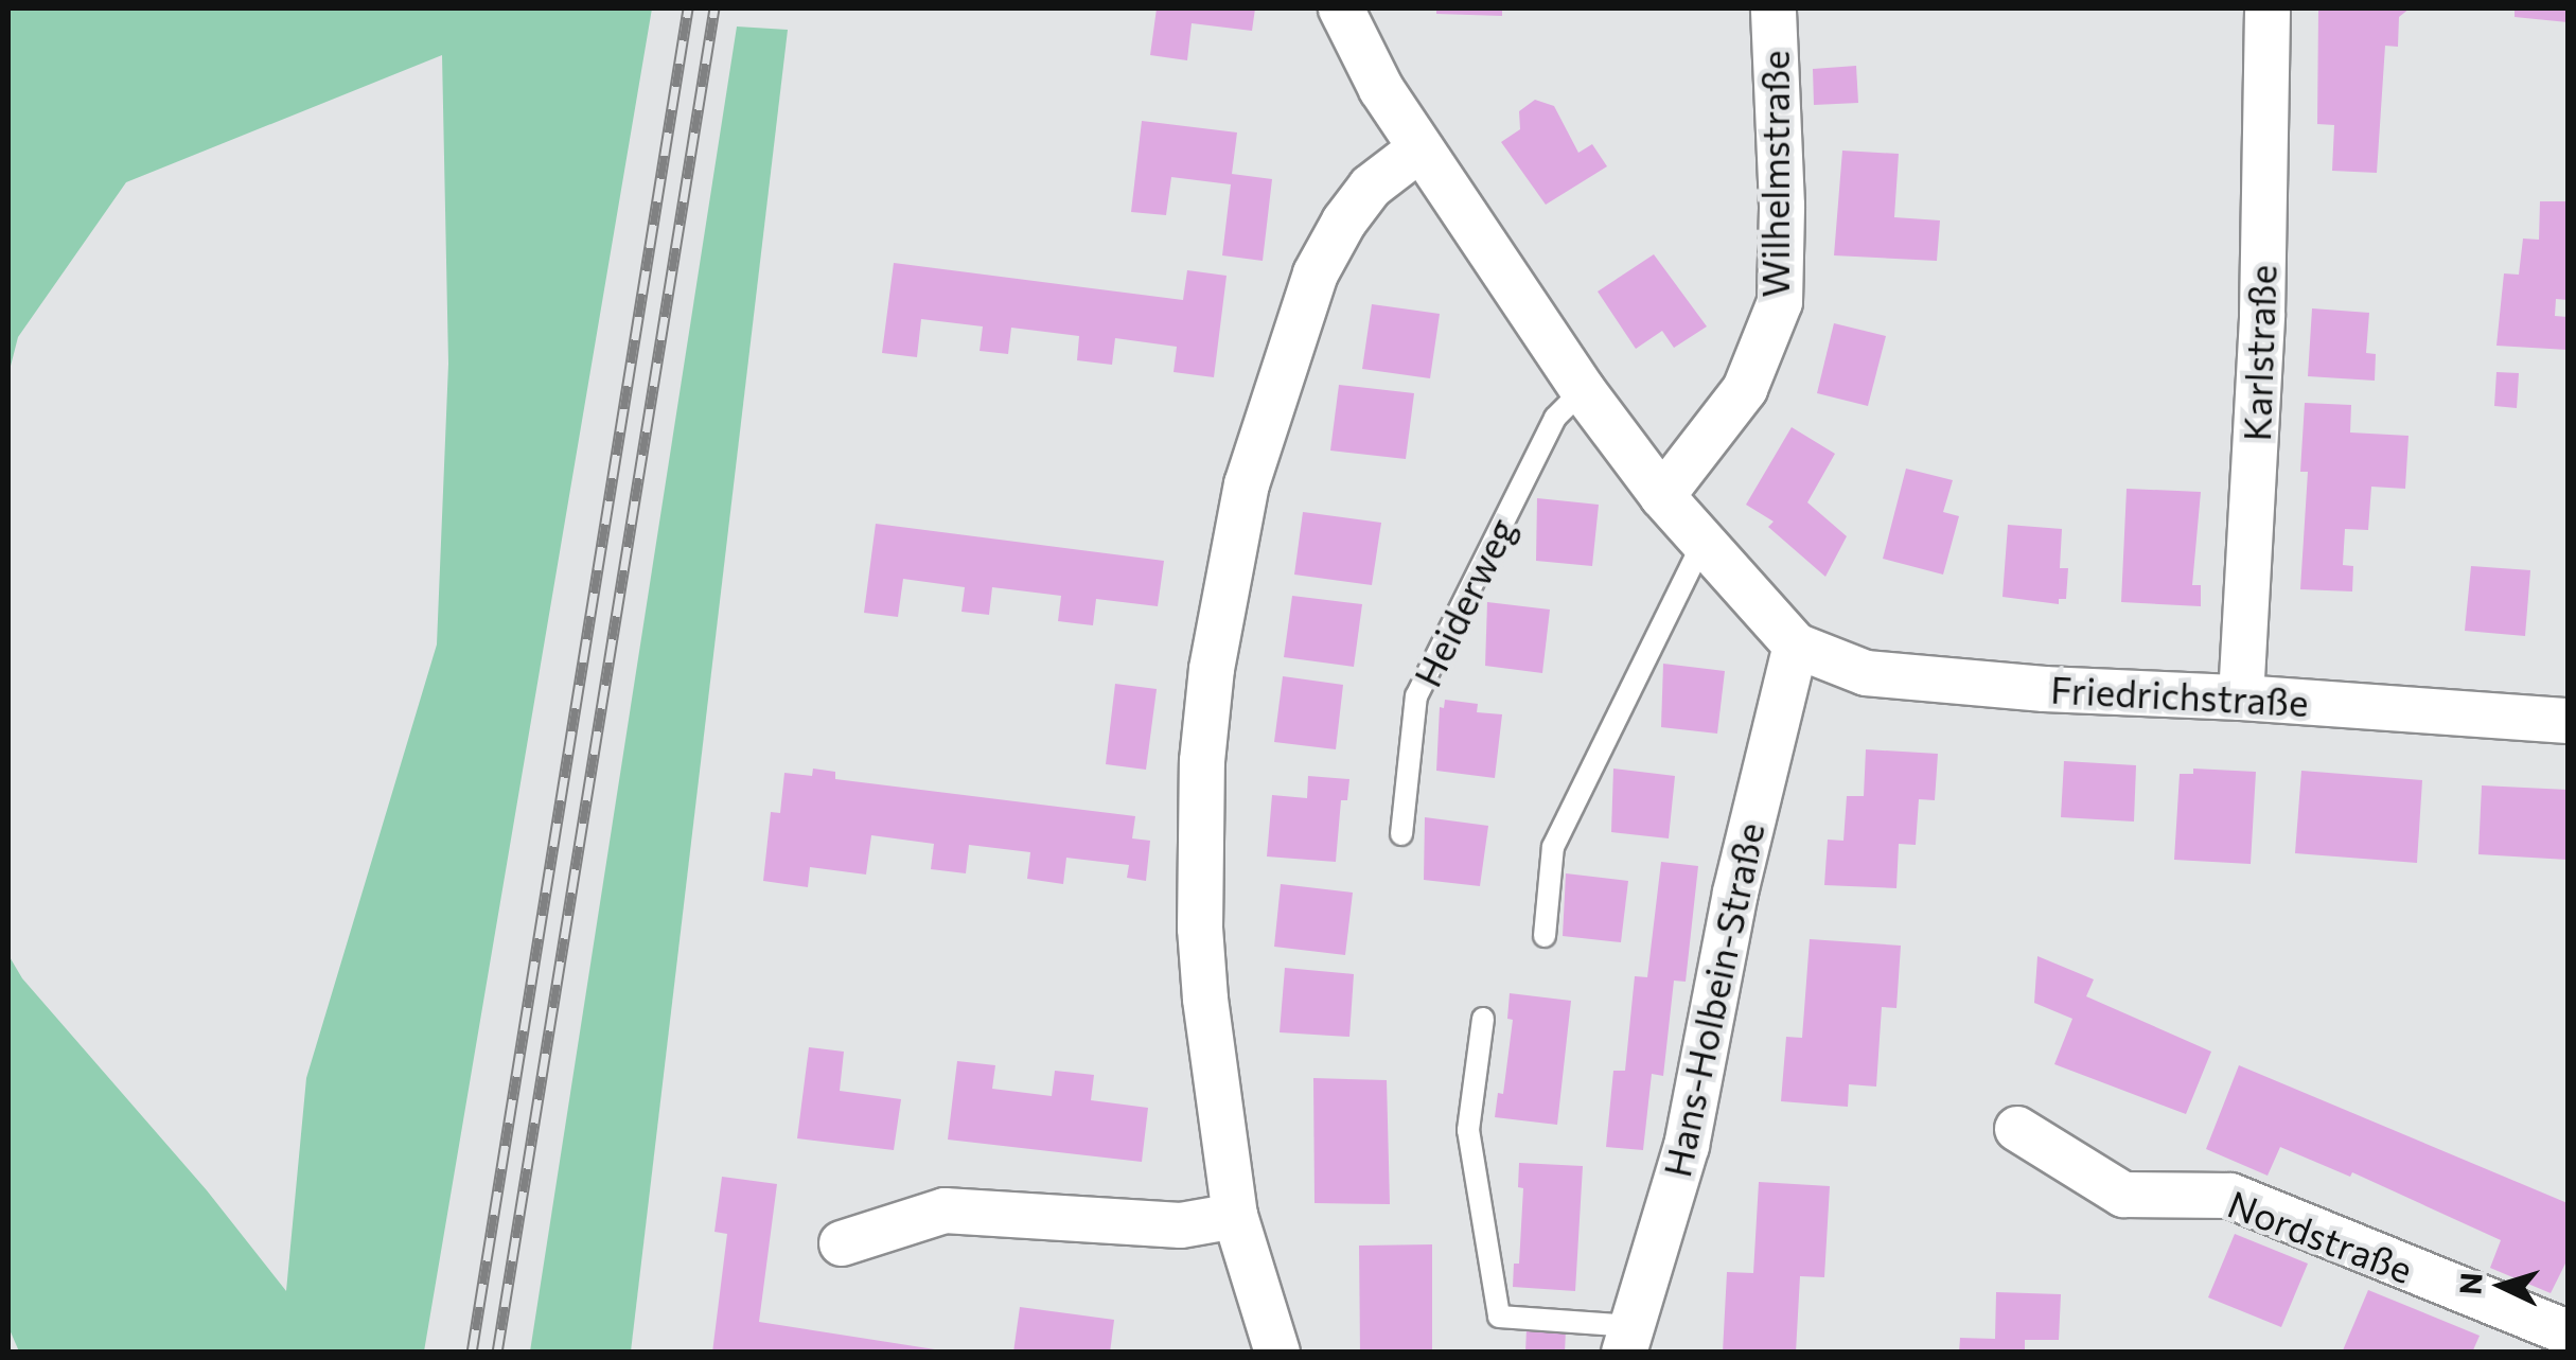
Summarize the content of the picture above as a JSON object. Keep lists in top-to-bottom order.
{
  "streets": {
    "street": [
      "Wilhelmstraße",
      "Karlstraße",
      "Friedrichstraße",
      "Hans-Holbein-Straße",
      "Nordstraße"
    ],
    "lane": ["Heiderweg"]
  },
  "crossings": [
    ["Karlstraße", "Friedrichstraße"],
    ["Friedrichstraße", "Hans-Holbein-Straße"]
  ],
  "north": "left"
}
